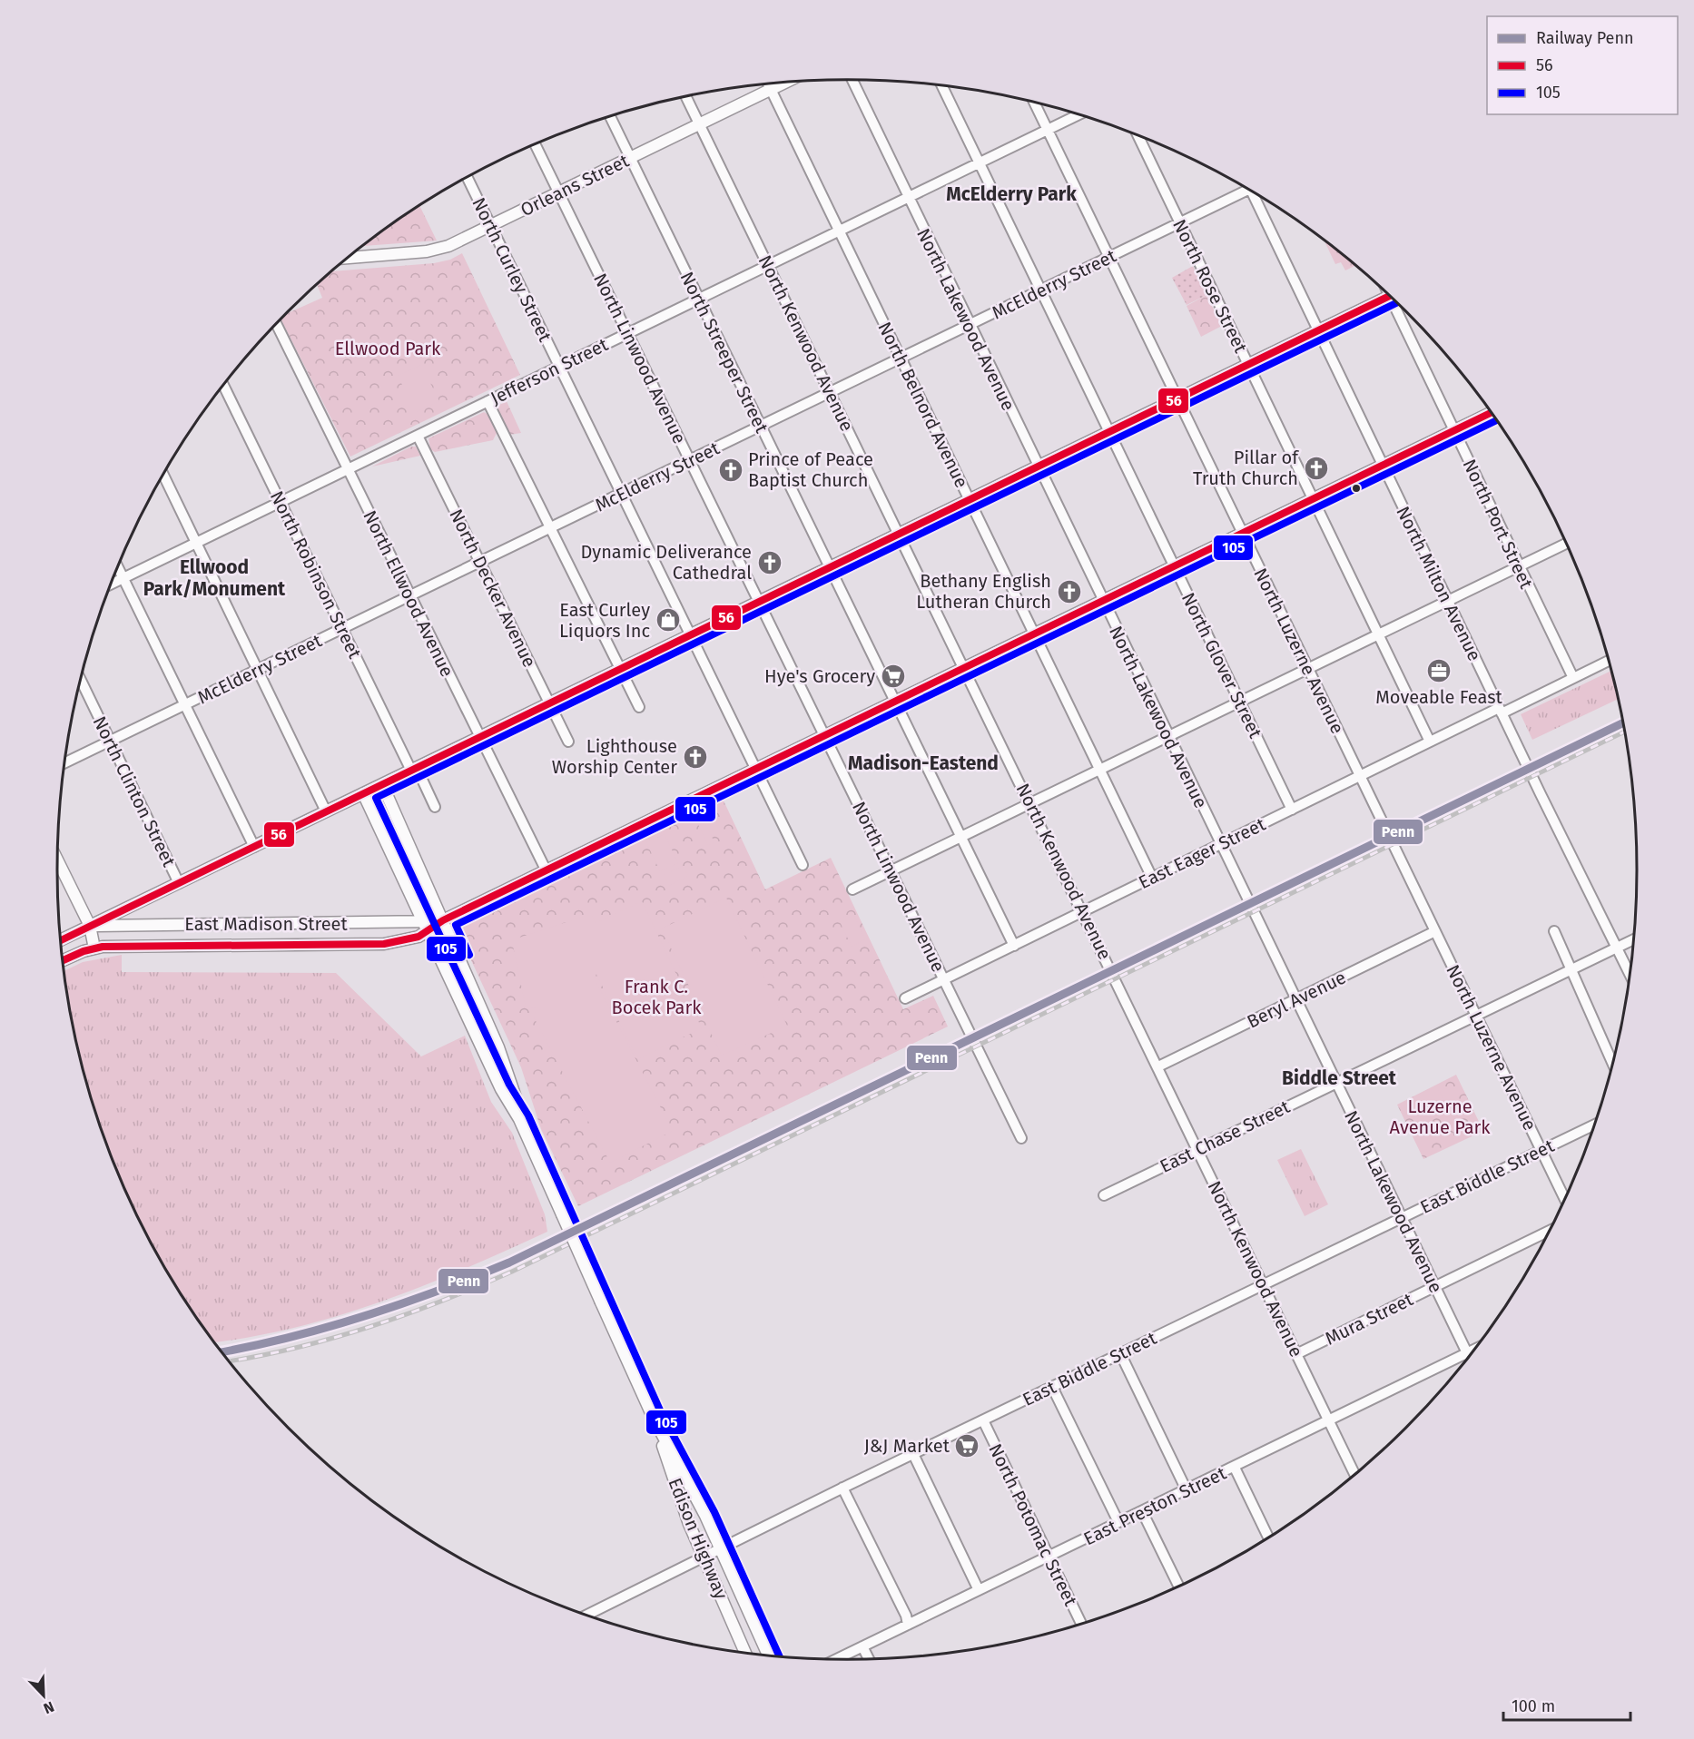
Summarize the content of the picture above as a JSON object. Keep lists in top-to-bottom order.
{
  "streets": {
    "main road": ["Orleans Street", "East Madison Street", "Edison Highway"],
    "street": [
      "North Curley Street",
      "McElderry Street",
      "North Rose Street",
      "North Lakewood Avenue",
      "North Kenwood Avenue",
      "North Streeper Street",
      "North Linwood Avenue",
      "Jefferson Street",
      "North Belnord Avenue",
      "North Port Street",
      "North Robinson Street",
      "North Milton Avenue",
      "North Decker Avenue",
      "North Ellwood Avenue",
      "North Luzerne Avenue",
      "North Glover Street",
      "North Clinton Street",
      "East Eager Street",
      "Beryl Avenue",
      "East Chase Street",
      "East Biddle Street",
      "Mura Street",
      "East Preston Street",
      "North Potomac Street"
    ]
  },
  "crossings": [
    ["Orleans Street", "North Curley Street"],
    ["Orleans Street", "North Kenwood Avenue"],
    ["Orleans Street", "North Streeper Street"],
    ["Orleans Street", "North Linwood Avenue"],
    ["Orleans Street", "North Belnord Avenue"],
    ["North Curley Street", "McElderry Street"],
    ["North Curley Street", "Jefferson Street"],
    ["North Curley Street", "East Madison Street"],
    ["McElderry Street", "North Rose Street"],
    ["McElderry Street", "North Lakewood Avenue"],
    ["McElderry Street", "North Kenwood Avenue"],
    ["McElderry Street", "North Streeper Street"],
    ["McElderry Street", "North Linwood Avenue"],
    ["McElderry Street", "North Belnord Avenue"],
    ["McElderry Street", "North Robinson Street"],
    ["McElderry Street", "North Decker Avenue"],
    ["McElderry Street", "North Ellwood Avenue"],
    ["McElderry Street", "North Luzerne Avenue"],
    ["McElderry Street", "North Glover Street"],
    ["McElderry Street", "North Clinton Street"],
    ["North Rose Street", "East Eager Street"],
    ["North Rose Street", "East Madison Street"],
    ["North Lakewood Avenue", "Jefferson Street"],
    ["North Lakewood Avenue", "East Eager Street"],
    ["North Lakewood Avenue", "East Madison Street"],
    ["North Lakewood Avenue", "Beryl Avenue"],
    ["North Lakewood Avenue", "East Chase Street"],
    ["North Lakewood Avenue", "East Biddle Street"],
    ["North Lakewood Avenue", "Mura Street"],
    ["North Kenwood Avenue", "Jefferson Street"],
    ["North Kenwood Avenue", "East Eager Street"],
    ["North Kenwood Avenue", "East Madison Street"],
    ["North Kenwood Avenue", "Beryl Avenue"],
    ["North Kenwood Avenue", "East Chase Street"],
    ["North Kenwood Avenue", "East Biddle Street"],
    ["North Kenwood Avenue", "Mura Street"],
    ["North Kenwood Avenue", "East Preston Street"],
    ["North Streeper Street", "Jefferson Street"],
    ["North Streeper Street", "East Eager Street"],
    ["North Streeper Street", "East Madison Street"],
    ["North Linwood Avenue", "Jefferson Street"],
    ["North Linwood Avenue", "East Eager Street"],
    ["North Linwood Avenue", "East Madison Street"],
    ["Jefferson Street", "North Belnord Avenue"],
    ["Jefferson Street", "North Robinson Street"],
    ["Jefferson Street", "North Decker Avenue"],
    ["Jefferson Street", "North Ellwood Avenue"],
    ["Jefferson Street", "North Luzerne Avenue"],
    ["Jefferson Street", "North Glover Street"],
    ["North Belnord Avenue", "East Eager Street"],
    ["North Belnord Avenue", "East Madison Street"],
    ["North Port Street", "East Eager Street"],
    ["North Port Street", "East Madison Street"],
    ["North Milton Avenue", "East Eager Street"],
    ["North Milton Avenue", "East Madison Street"],
    ["North Milton Avenue", "East Chase Street"],
    ["North Ellwood Avenue", "East Madison Street"],
    ["North Luzerne Avenue", "East Eager Street"],
    ["North Luzerne Avenue", "East Madison Street"],
    ["North Luzerne Avenue", "Beryl Avenue"],
    ["North Luzerne Avenue", "East Chase Street"],
    ["North Luzerne Avenue", "East Biddle Street"],
    ["North Glover Street", "East Eager Street"],
    ["North Glover Street", "East Madison Street"],
    ["East Madison Street", "Edison Highway"],
    ["East Biddle Street", "North Potomac Street"],
    ["East Biddle Street", "Edison Highway"],
    ["East Preston Street", "North Potomac Street"]
  ],
  "districts": [
    "McElderry Park",
    "Ellwood Park/Monument",
    "Madison-Eastend",
    "Biddle Street"
  ],
  "parks": ["Ellwood Park", "Frank C. Bocek Park", "Luzerne Avenue Park"],
  "places": {
    "church": [
      "Pillar of Truth Church",
      "Prince of Peace Baptist Church",
      "Dynamic Deliverance Cathedral",
      "Bethany English Lutheran Church",
      "Lighthouse Worship Center"
    ],
    "shop": ["East Curley Liquors Inc"],
    "office": ["Moveable Feast"],
    "supermarket": ["Hye's Grocery", "J&J Market"]
  },
  "lines": ["transit line 56", "transit line 105", "rail line Penn"],
  "legend": ["Railway Penn", "56", "105"],
  "scale_bar": "100 m",
  "north": "bottom right"
}
